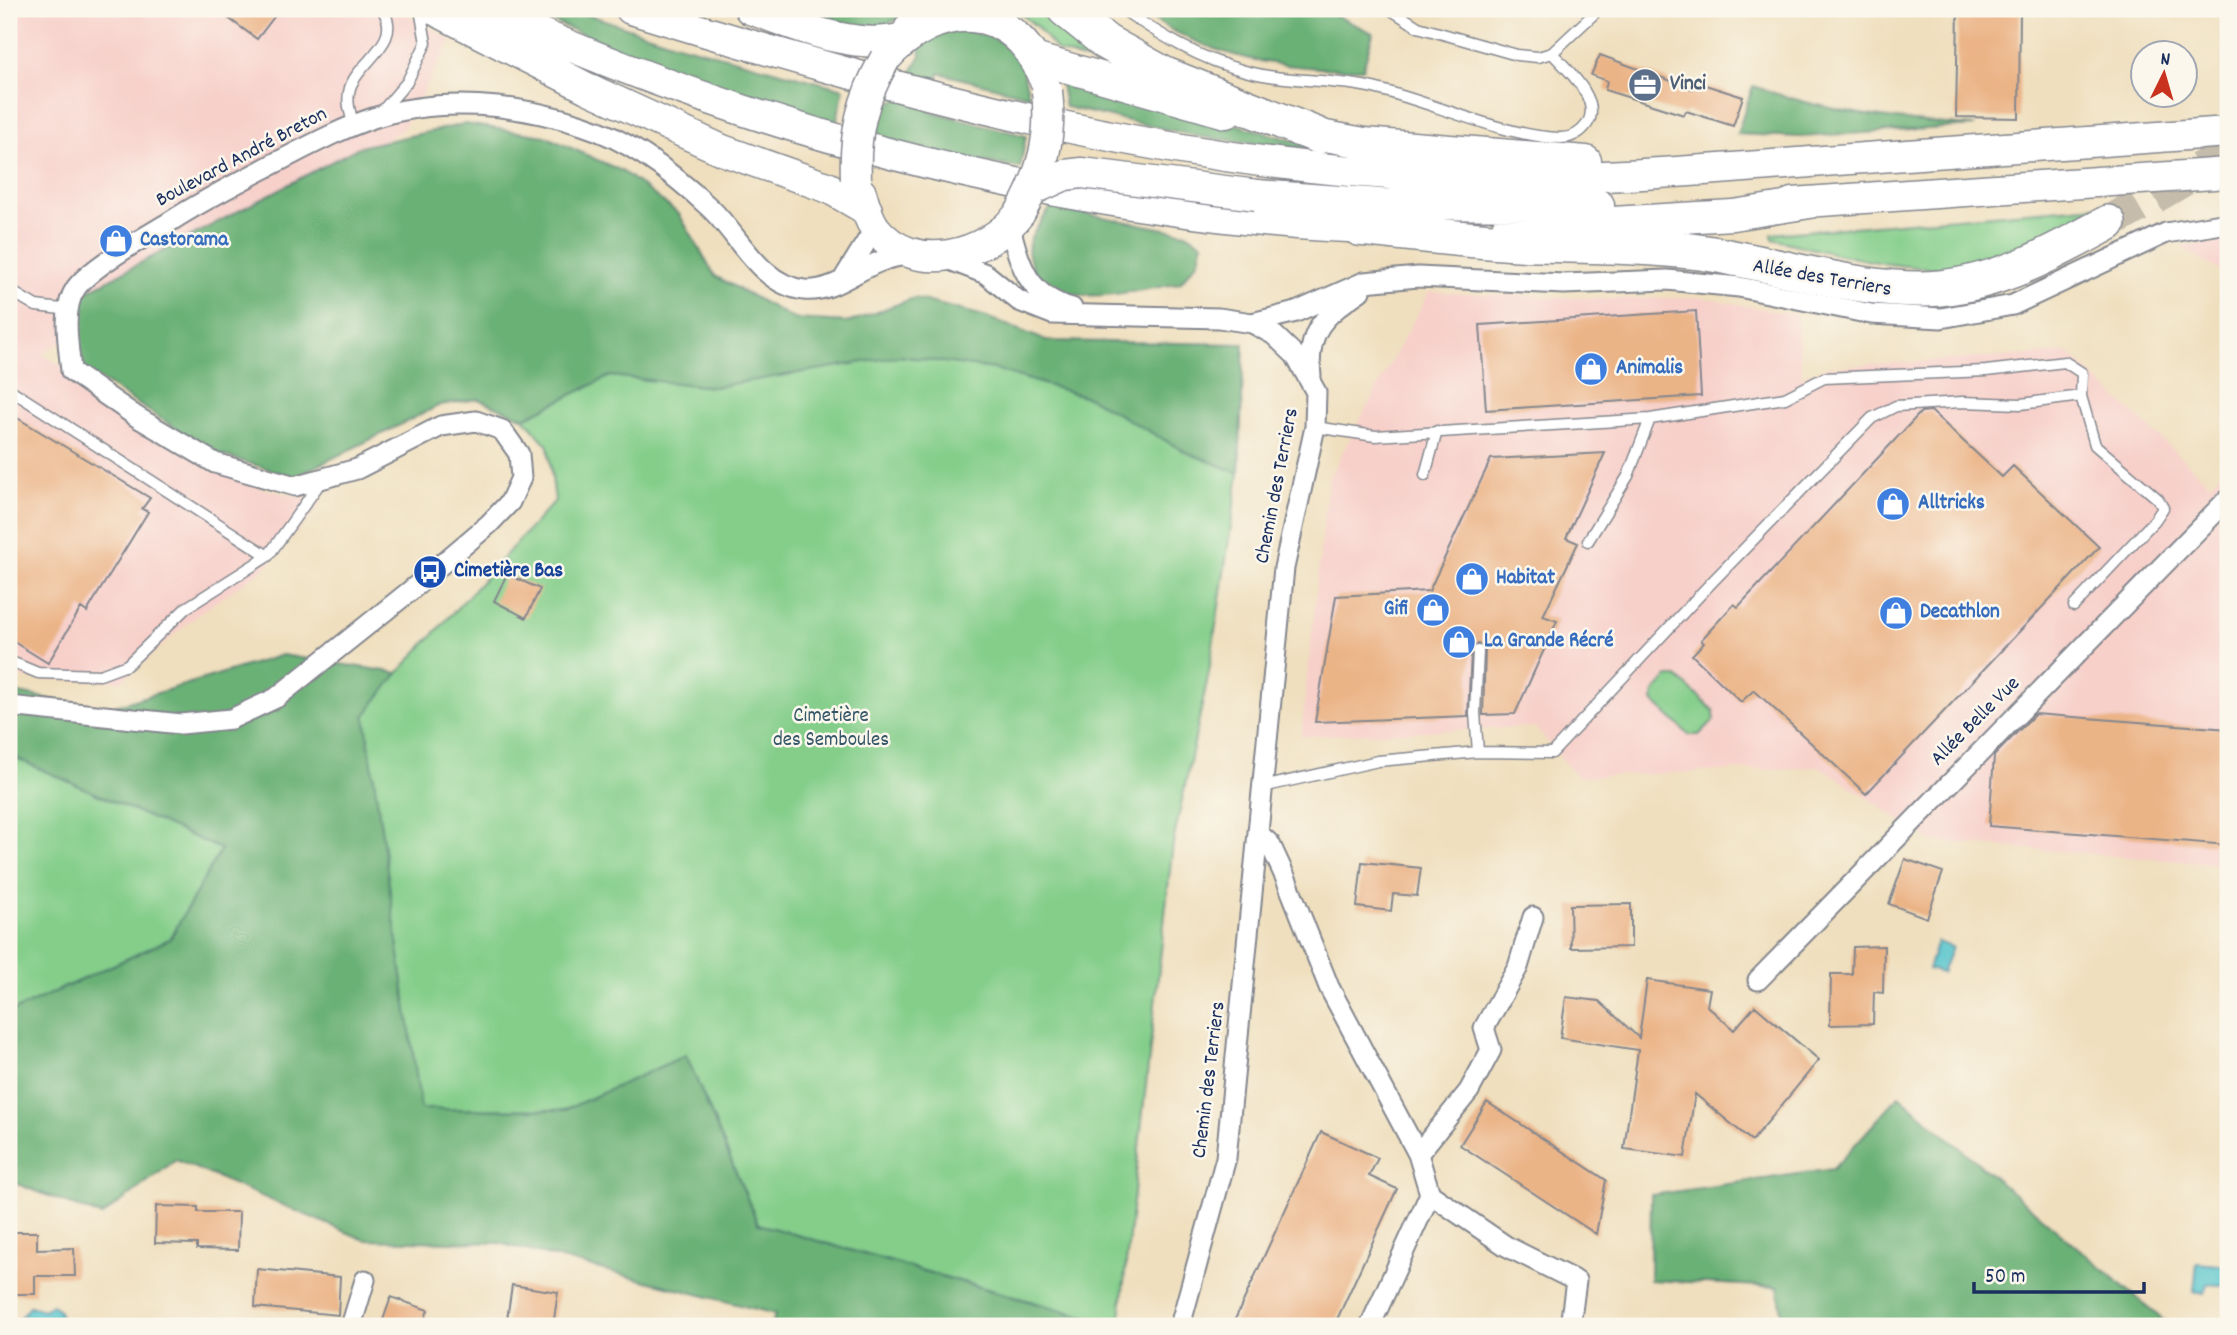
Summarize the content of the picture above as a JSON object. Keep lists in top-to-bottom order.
{
  "streets": {
    "street": [
      "Boulevard André Breton",
      "Allée des Terriers",
      "Chemin des Terriers",
      "Allée Belle Vue"
    ]
  },
  "crossings": [
    ["Boulevard André Breton", "Chemin des Terriers"],
    ["Allée des Terriers", "Chemin des Terriers"]
  ],
  "parks": ["Cimetière des Semboules"],
  "places": {
    "office": ["Vinci"],
    "shop": [
      "Castorama",
      "Animalis",
      "Alltricks",
      "Habitat",
      "Gifi",
      "Decathlon",
      "La Grande Récré"
    ],
    "bus stop": ["Cimetière Bas"]
  },
  "scale_bar": "50 m",
  "north": "top"
}
